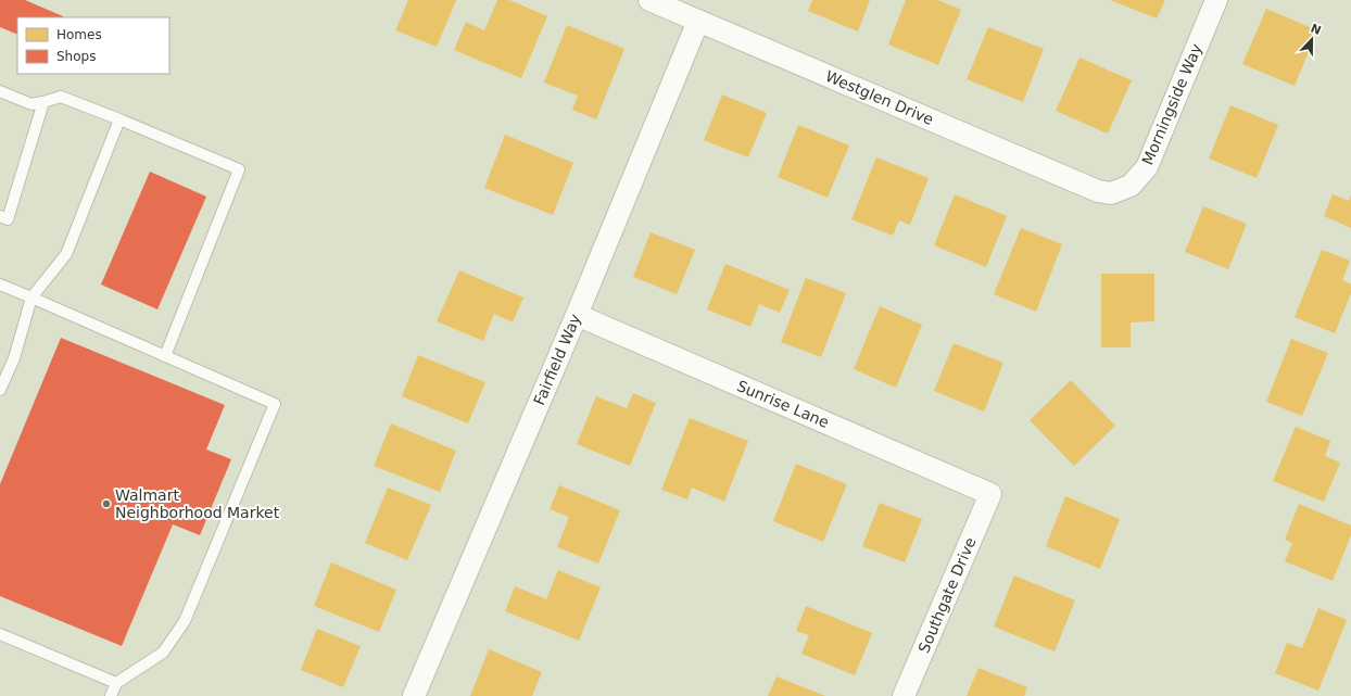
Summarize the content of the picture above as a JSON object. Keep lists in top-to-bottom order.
{
  "streets": {
    "street": [
      "Westglen Drive",
      "Morningside Way",
      "Fairfield Way",
      "Sunrise Lane",
      "Southgate Drive"
    ]
  },
  "crossings": [
    ["Westglen Drive", "Morningside Way"],
    ["Westglen Drive", "Fairfield Way"],
    ["Fairfield Way", "Sunrise Lane"],
    ["Sunrise Lane", "Southgate Drive"]
  ],
  "places": ["Walmart Neighborhood Market"],
  "legend": ["Homes", "Shops"],
  "north": "top"
}
